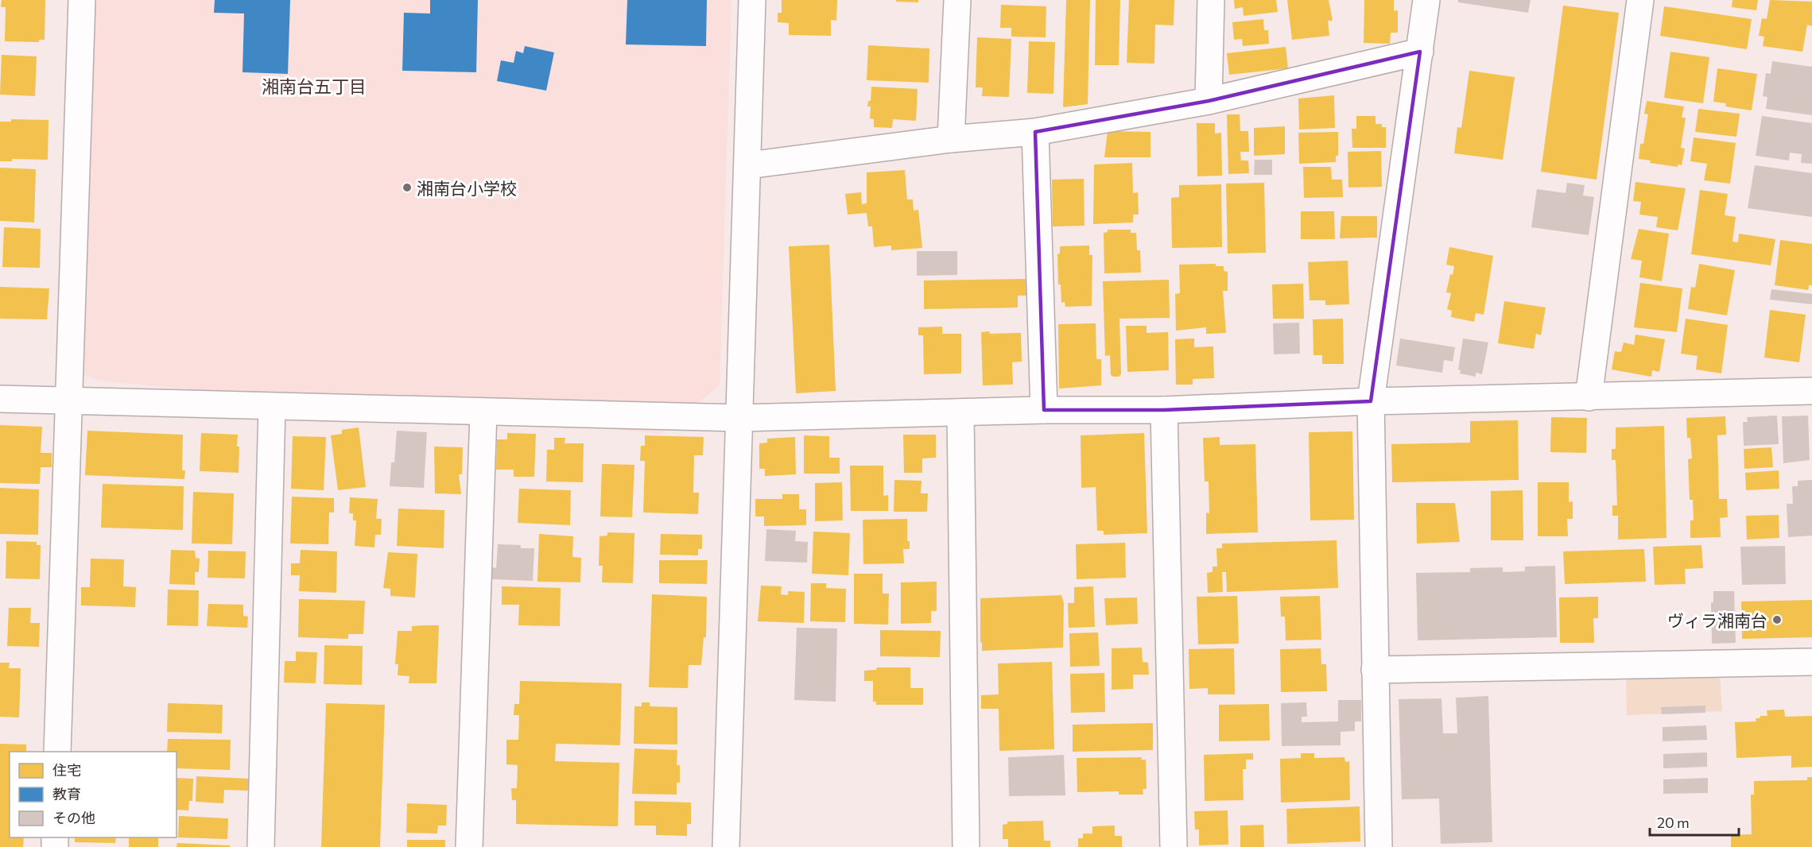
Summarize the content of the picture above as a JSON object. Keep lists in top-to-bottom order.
{
  "districts": ["湘南台五丁目"],
  "places": ["湘南台小学校", "ヴィラ湘南台"],
  "legend": ["住宅", "教育", "その他"],
  "scale_bar": "20 m"
}
